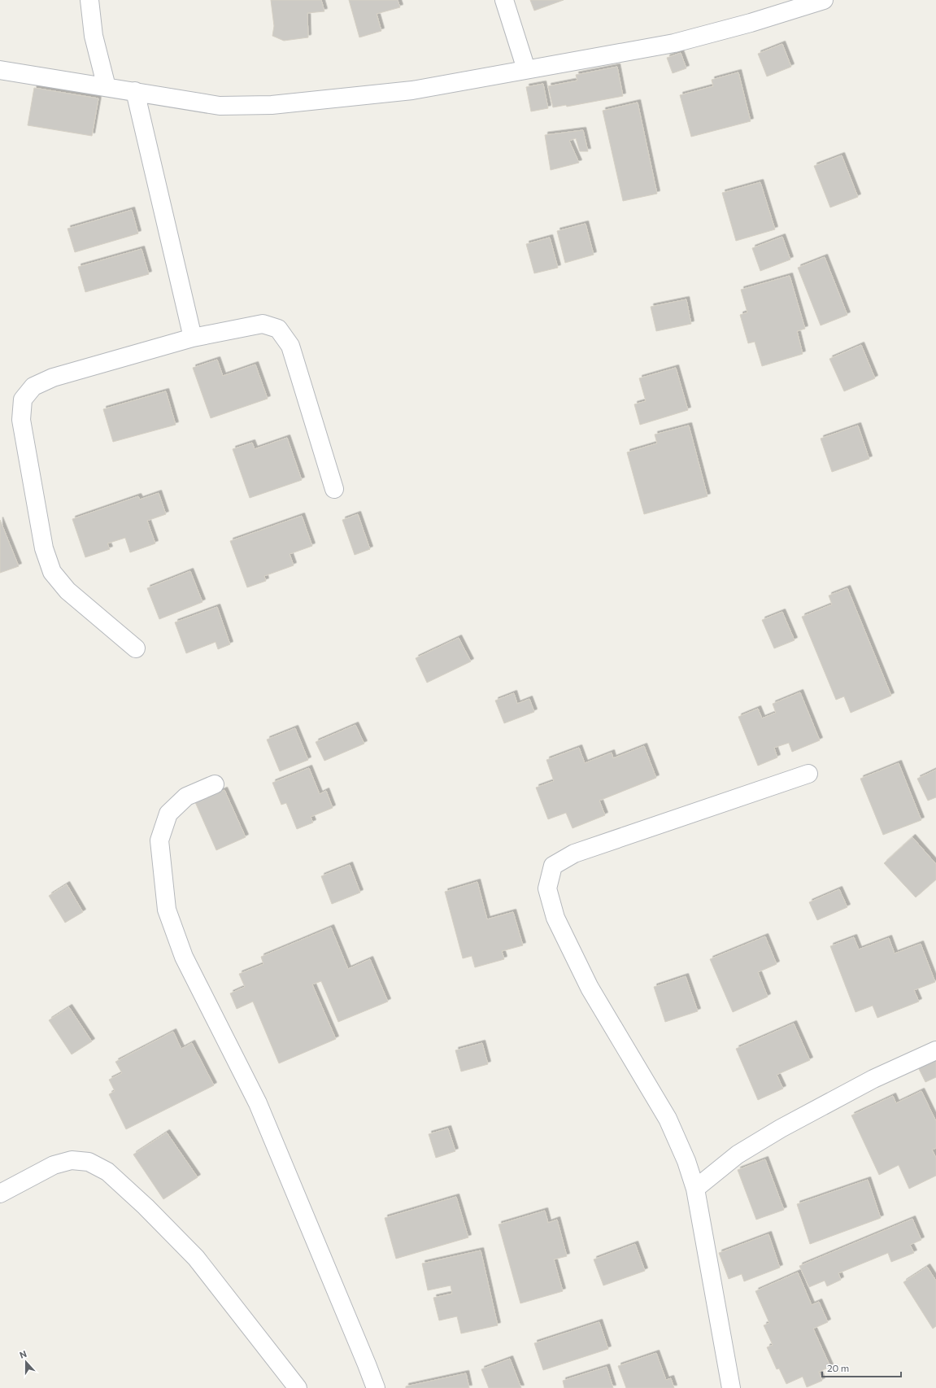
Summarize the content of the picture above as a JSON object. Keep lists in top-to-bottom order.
{
  "scale_bar": "20 m",
  "north": "top"
}
